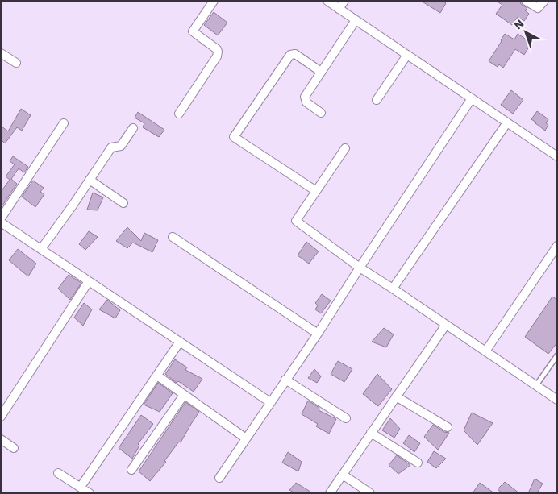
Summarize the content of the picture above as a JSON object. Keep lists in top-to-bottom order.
{
  "north": "top left"
}
